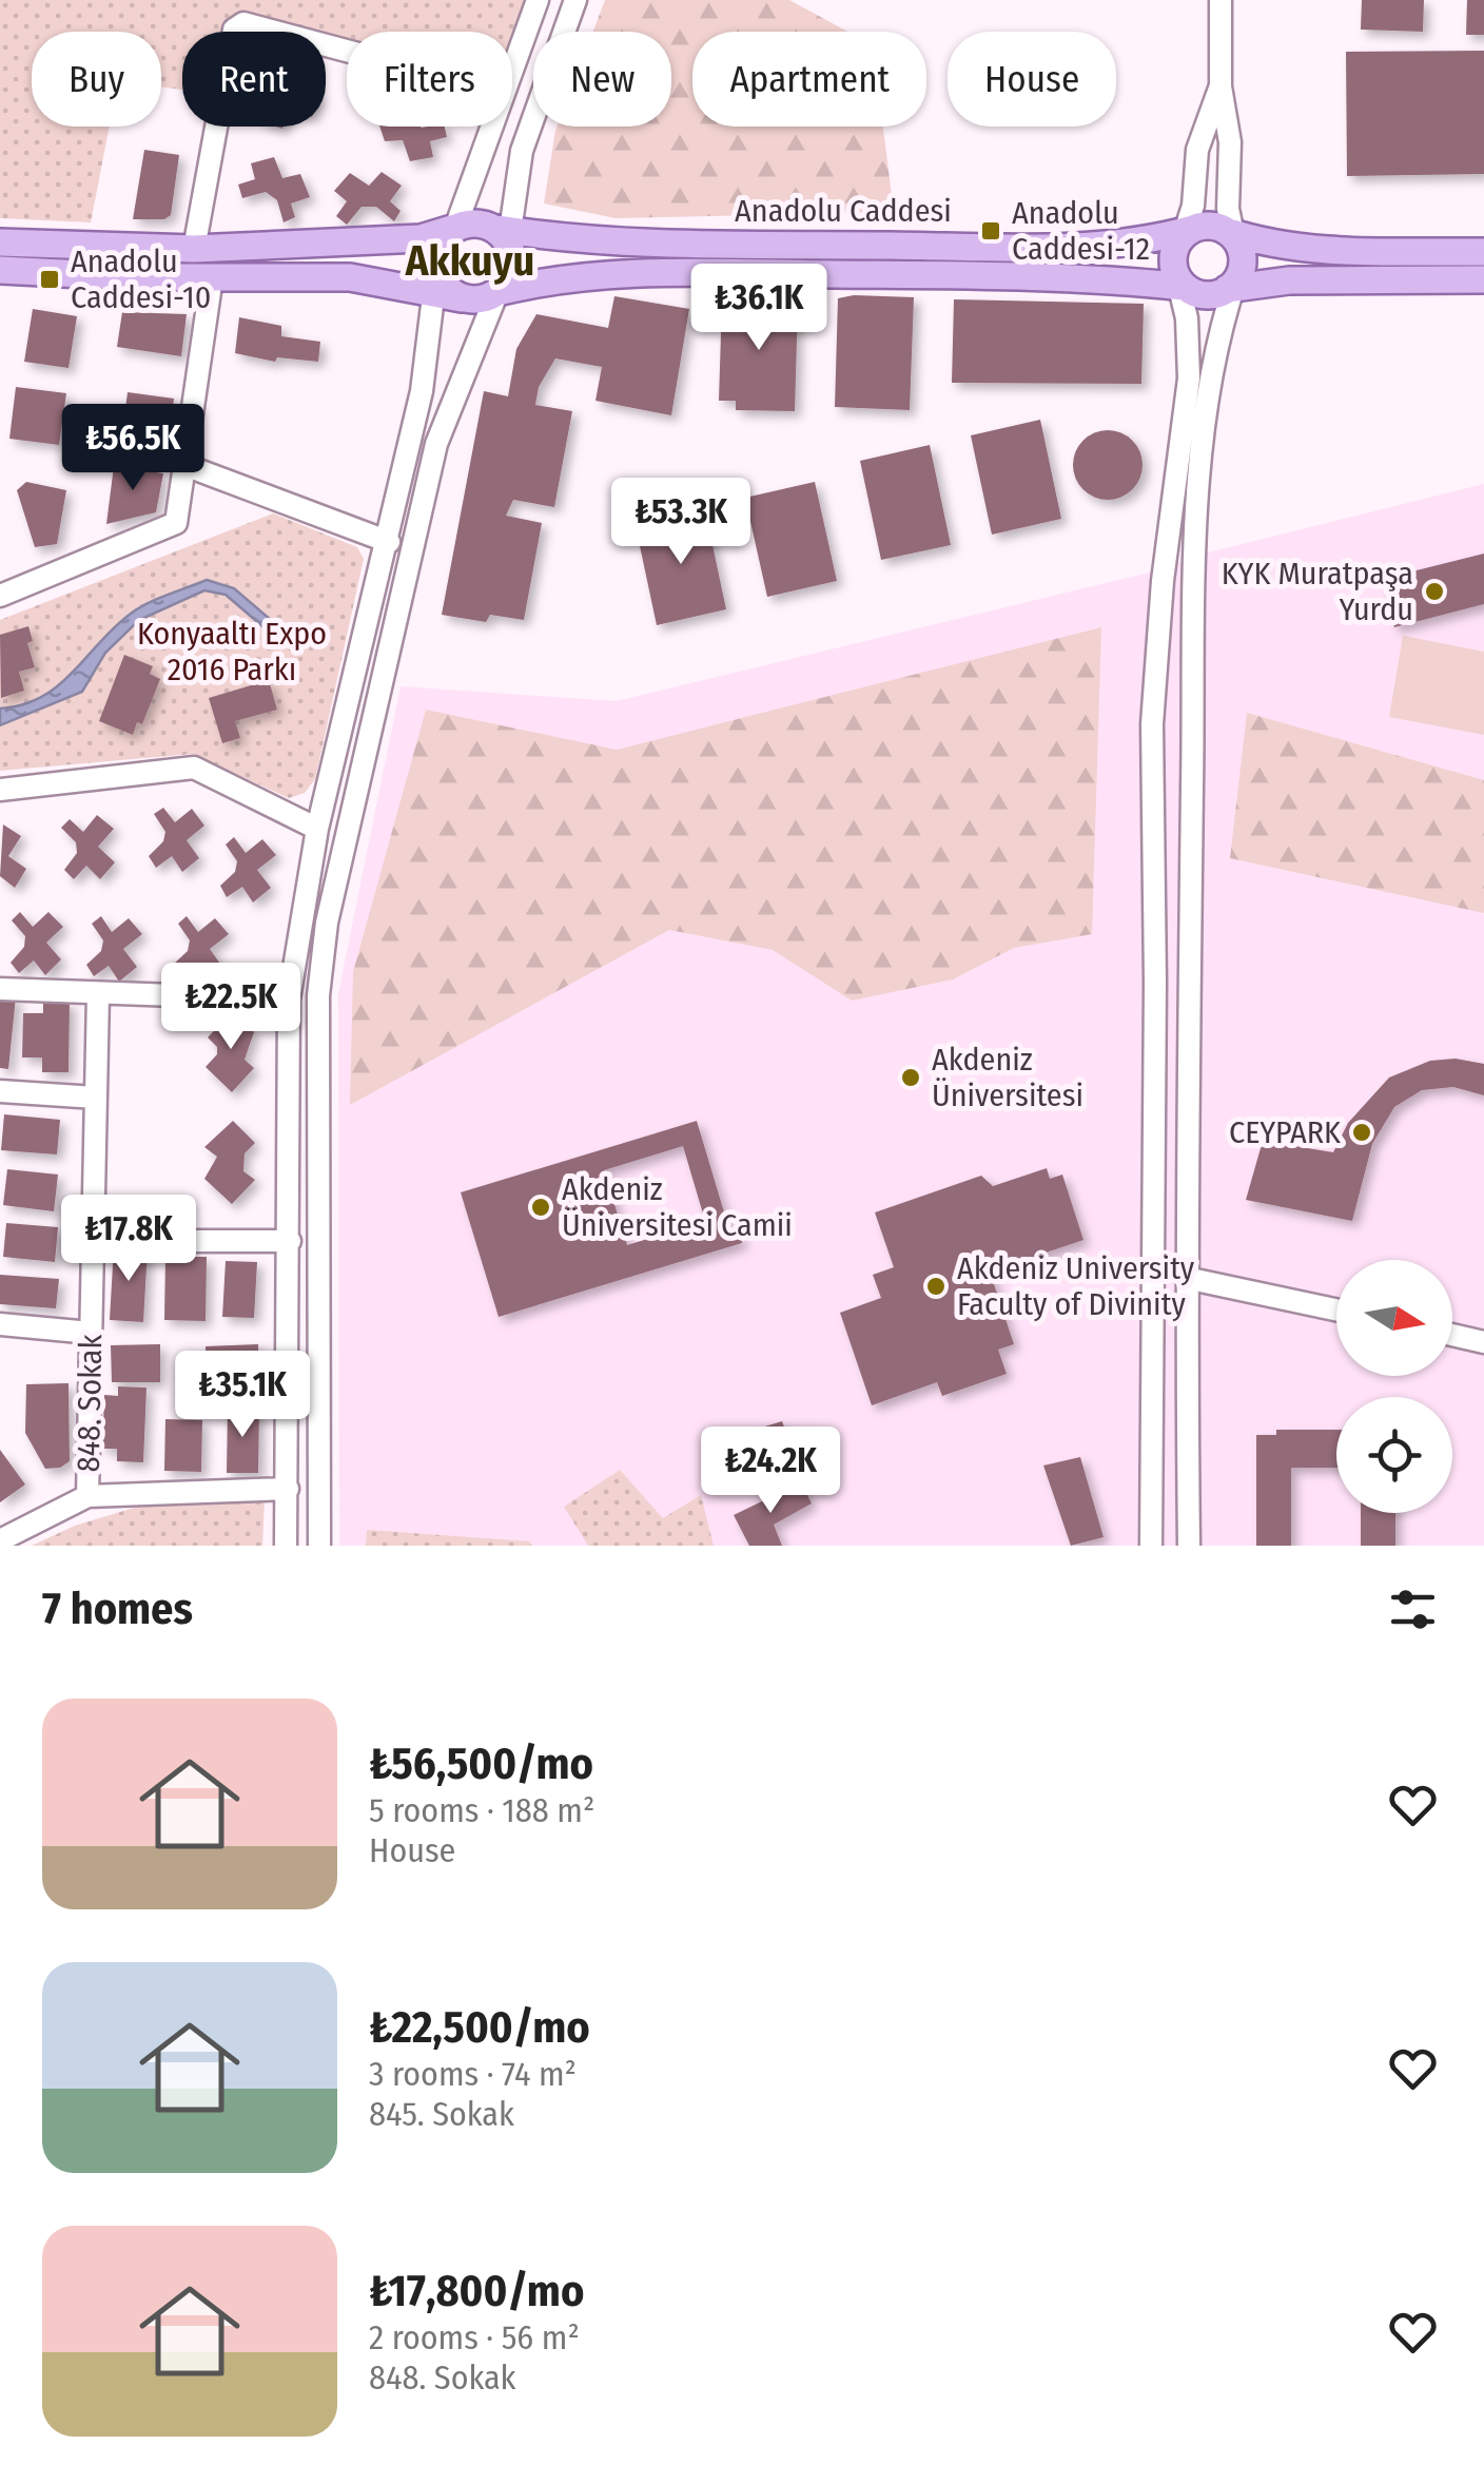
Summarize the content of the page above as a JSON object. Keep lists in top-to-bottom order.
{
  "streets": {
    "main road": ["Anadolu Caddesi"],
    "street": ["848. Sokak"]
  },
  "districts": ["Akkuyu"],
  "parks": ["Konyaaltı Expo 2016 Parkı"],
  "places": {
    "transit": ["Anadolu Caddesi-12", "Anadolu Caddesi-10"],
    "other": [
      "KYK Muratpaşa Yurdu",
      "Akdeniz Üniversitesi",
      "CEYPARK",
      "Akdeniz Üniversitesi Camii",
      "Akdeniz University Faculty of Divinity"
    ]
  },
  "north": "right",
  "page": {
    "chip": [
      "Buy",
      "Rent",
      "Filters",
      "New",
      "Apartment",
      "House"
    ],
    "price": [
      "₺36.1K",
      "₺56.5K",
      "₺53.3K",
      "₺22.5K",
      "₺17.8K",
      "₺35.1K",
      "₺24.2K"
    ],
    "heading": "7 homes",
    "list": [
      {
        "name": "₺56,500/mo",
        "note": "5 rooms · 188 m² · House"
      },
      {
        "name": "₺22,500/mo",
        "note": "3 rooms · 74 m² · 845. Sokak"
      },
      {
        "name": "₺17,800/mo",
        "note": "2 rooms · 56 m² · 848. Sokak"
      }
    ]
  }
}
